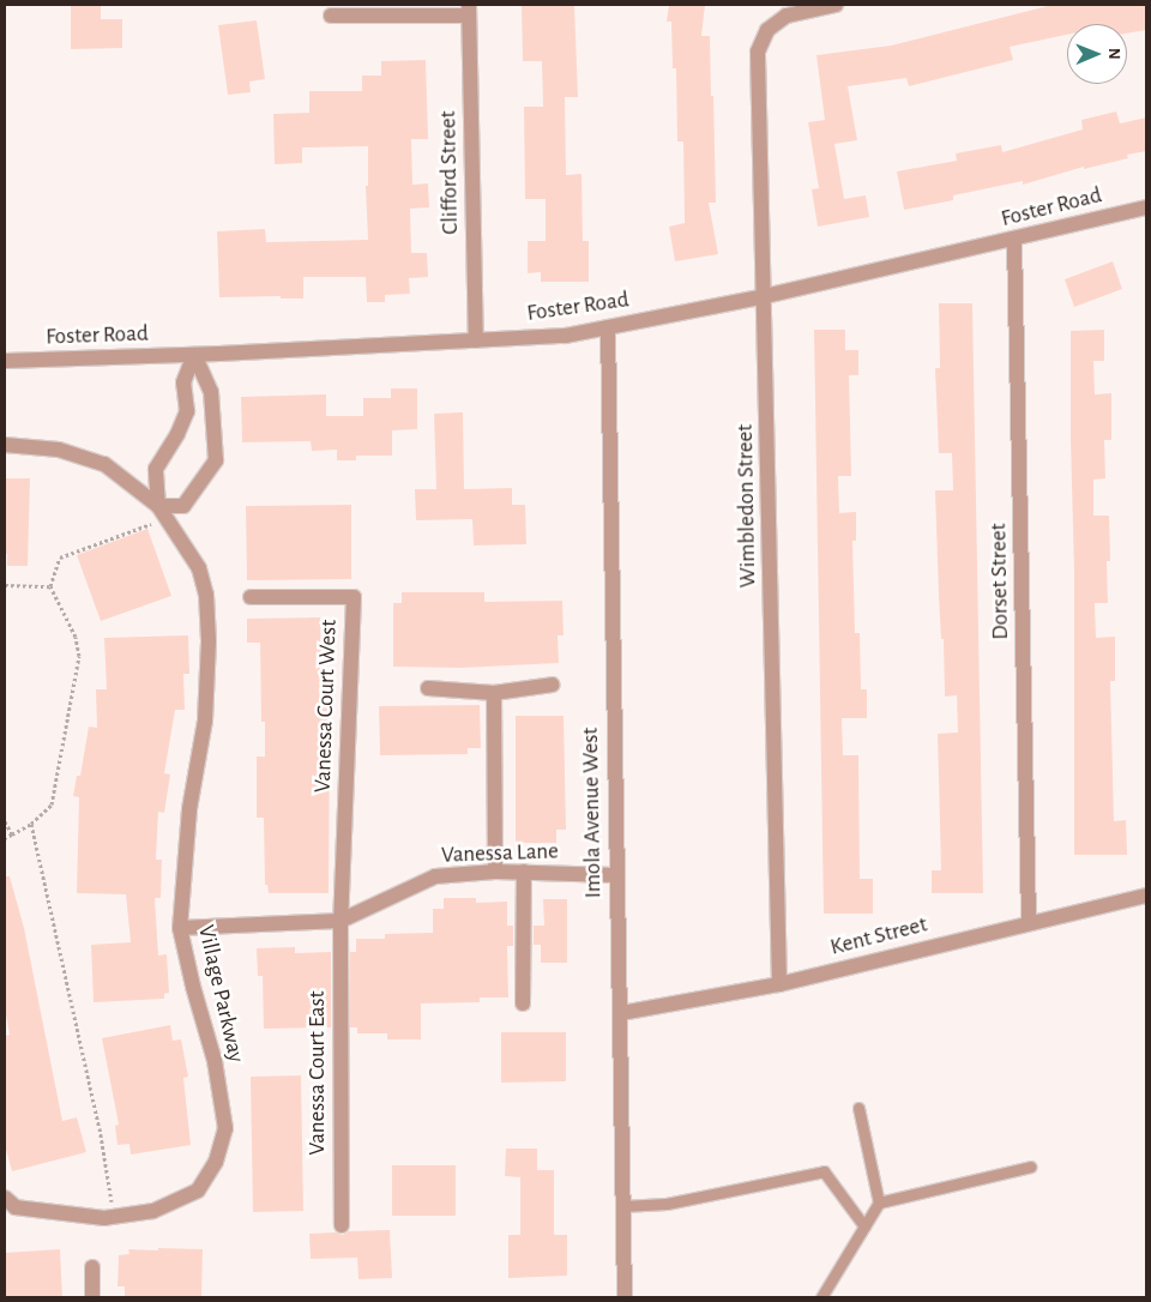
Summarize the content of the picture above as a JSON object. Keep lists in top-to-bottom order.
{
  "streets": {
    "street": [
      "Clifford Street",
      "Foster Road",
      "Wimbledon Street",
      "Dorset Street",
      "Vanessa Court West",
      "Imola Avenue West",
      "Vanessa Lane",
      "Kent Street",
      "Village Parkway",
      "Vanessa Court East"
    ]
  },
  "crossings": [
    ["Clifford Street", "Foster Road"],
    ["Foster Road", "Wimbledon Street"],
    ["Foster Road", "Dorset Street"],
    ["Foster Road", "Imola Avenue West"],
    ["Foster Road", "Village Parkway"],
    ["Wimbledon Street", "Kent Street"],
    ["Dorset Street", "Kent Street"],
    ["Vanessa Court West", "Vanessa Lane"],
    ["Vanessa Court West", "Vanessa Court East"],
    ["Imola Avenue West", "Vanessa Lane"],
    ["Imola Avenue West", "Kent Street"],
    ["Vanessa Lane", "Village Parkway"],
    ["Vanessa Lane", "Vanessa Court East"]
  ],
  "north": "right"
}
